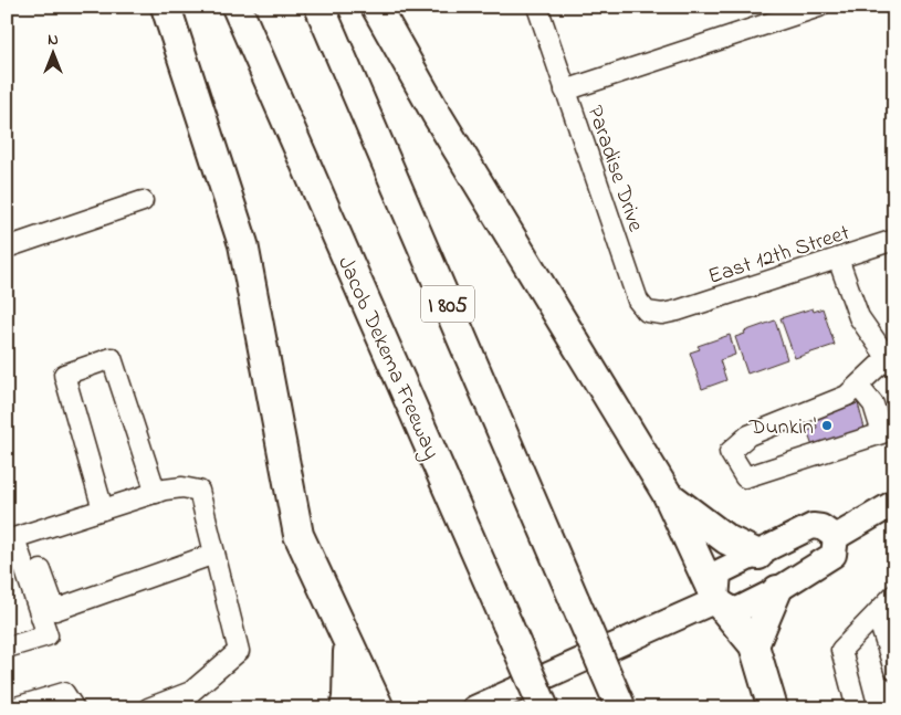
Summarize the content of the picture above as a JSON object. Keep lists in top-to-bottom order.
{
  "streets": {
    "highway": ["I 805", "Jacob Dekema Freeway"],
    "street": ["Paradise Drive", "East 12th Street"]
  },
  "crossings": [
    ["Paradise Drive", "East 12th Street"]
  ],
  "places": ["Dunkin'"],
  "north": "top"
}
